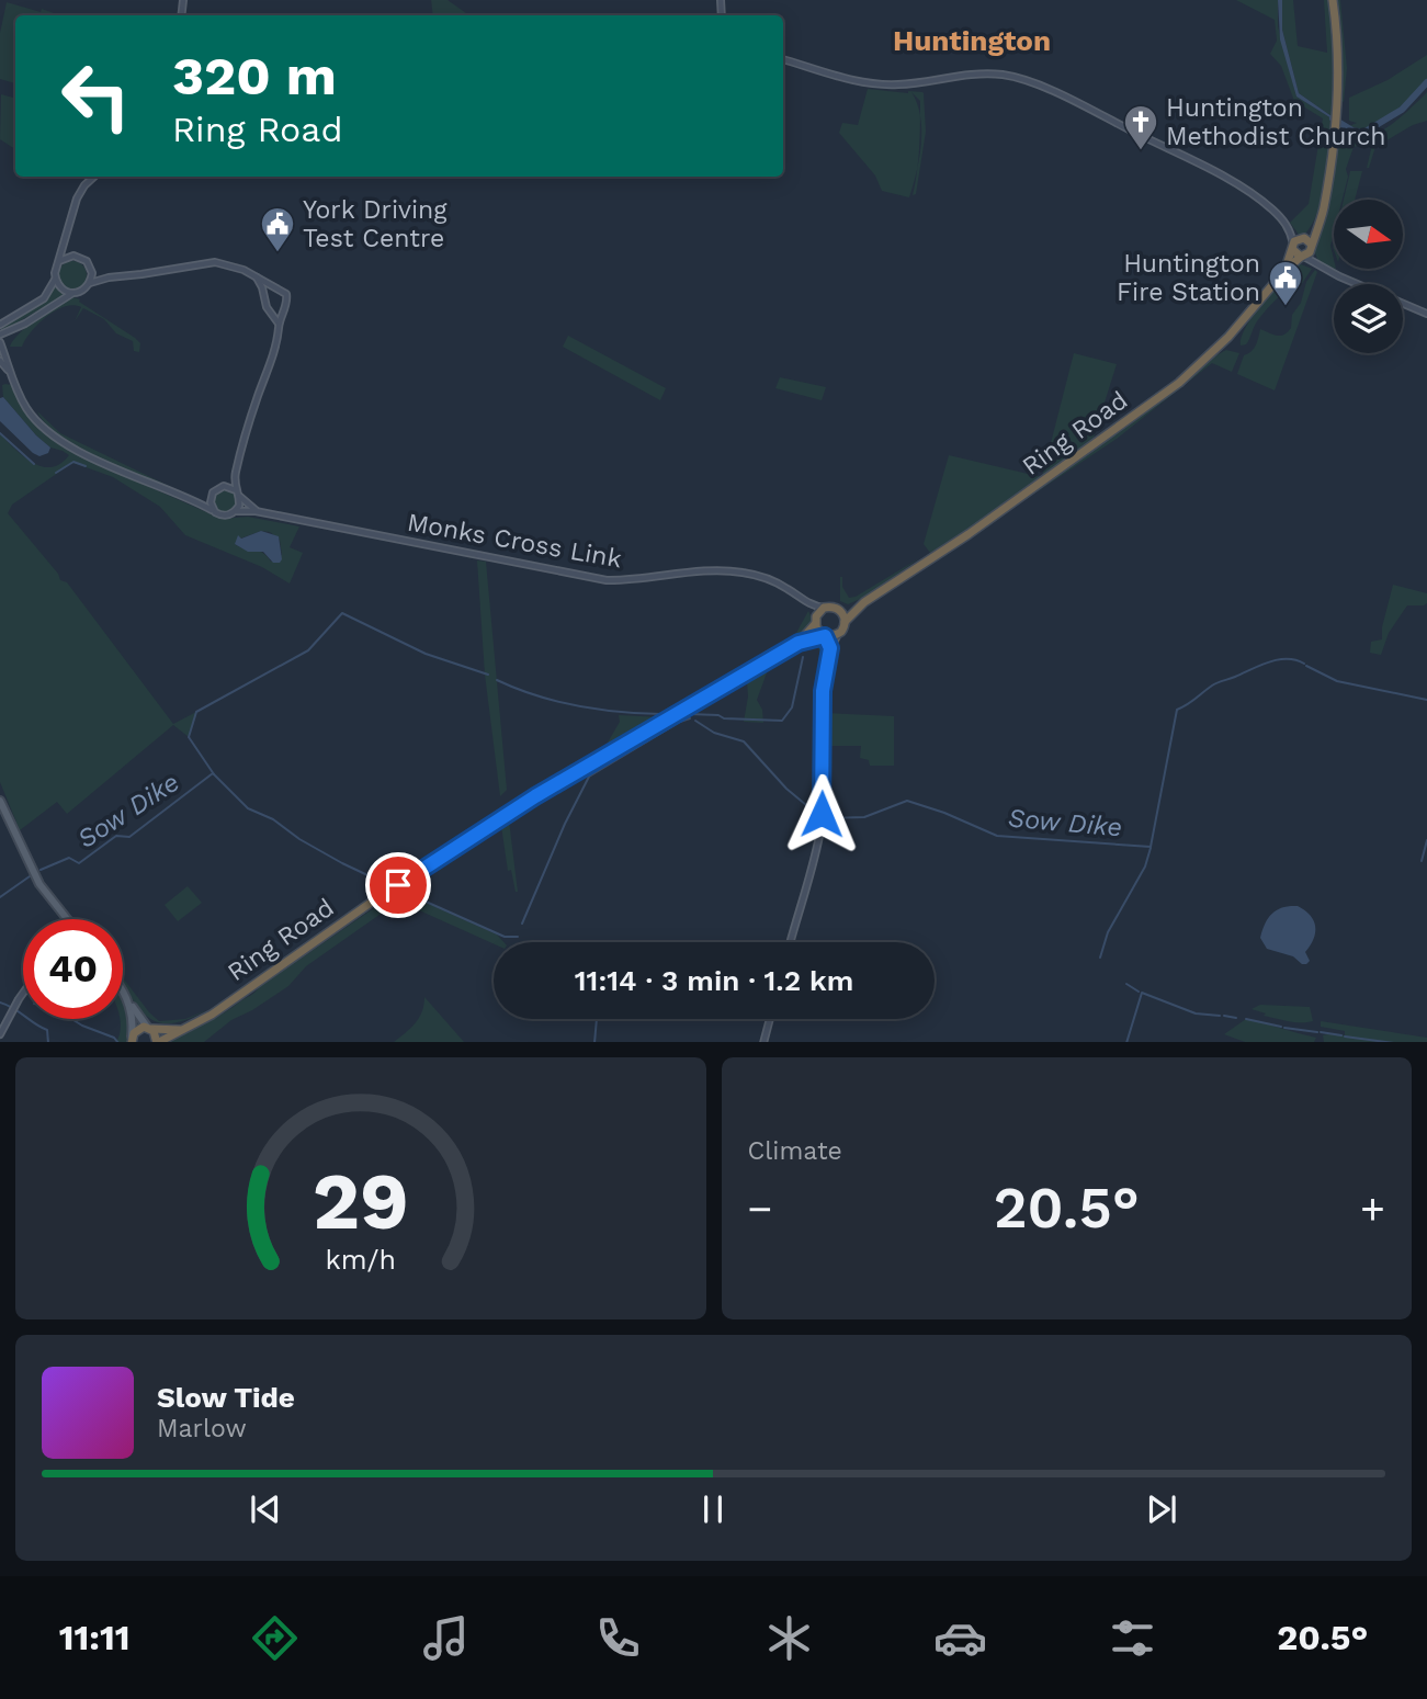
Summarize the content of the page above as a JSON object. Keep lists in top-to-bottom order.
{
  "streets": {
    "highway": ["Ring Road"],
    "street": ["Monks Cross Link"]
  },
  "crossings": [
    ["Ring Road", "Monks Cross Link"]
  ],
  "districts": ["Huntington"],
  "water": ["Sow Dike"],
  "places": {
    "church": ["Huntington Methodist Church"],
    "public building": ["York Driving Test Centre", "Huntington Fire Station"]
  },
  "north": "right",
  "page": {
    "turn": ["320 m", "Ring Road"],
    "limit": "40",
    "trip": "11:14 · 3 min · 1.2 km",
    "tile": "Climate",
    "heat": ["−", "20.5°", "+"],
    "song": ["Slow Tide", "Marlow"],
    "tabs": ["11:11", "20.5°"],
    "gauge": ["29", "km/h"]
  }
}
